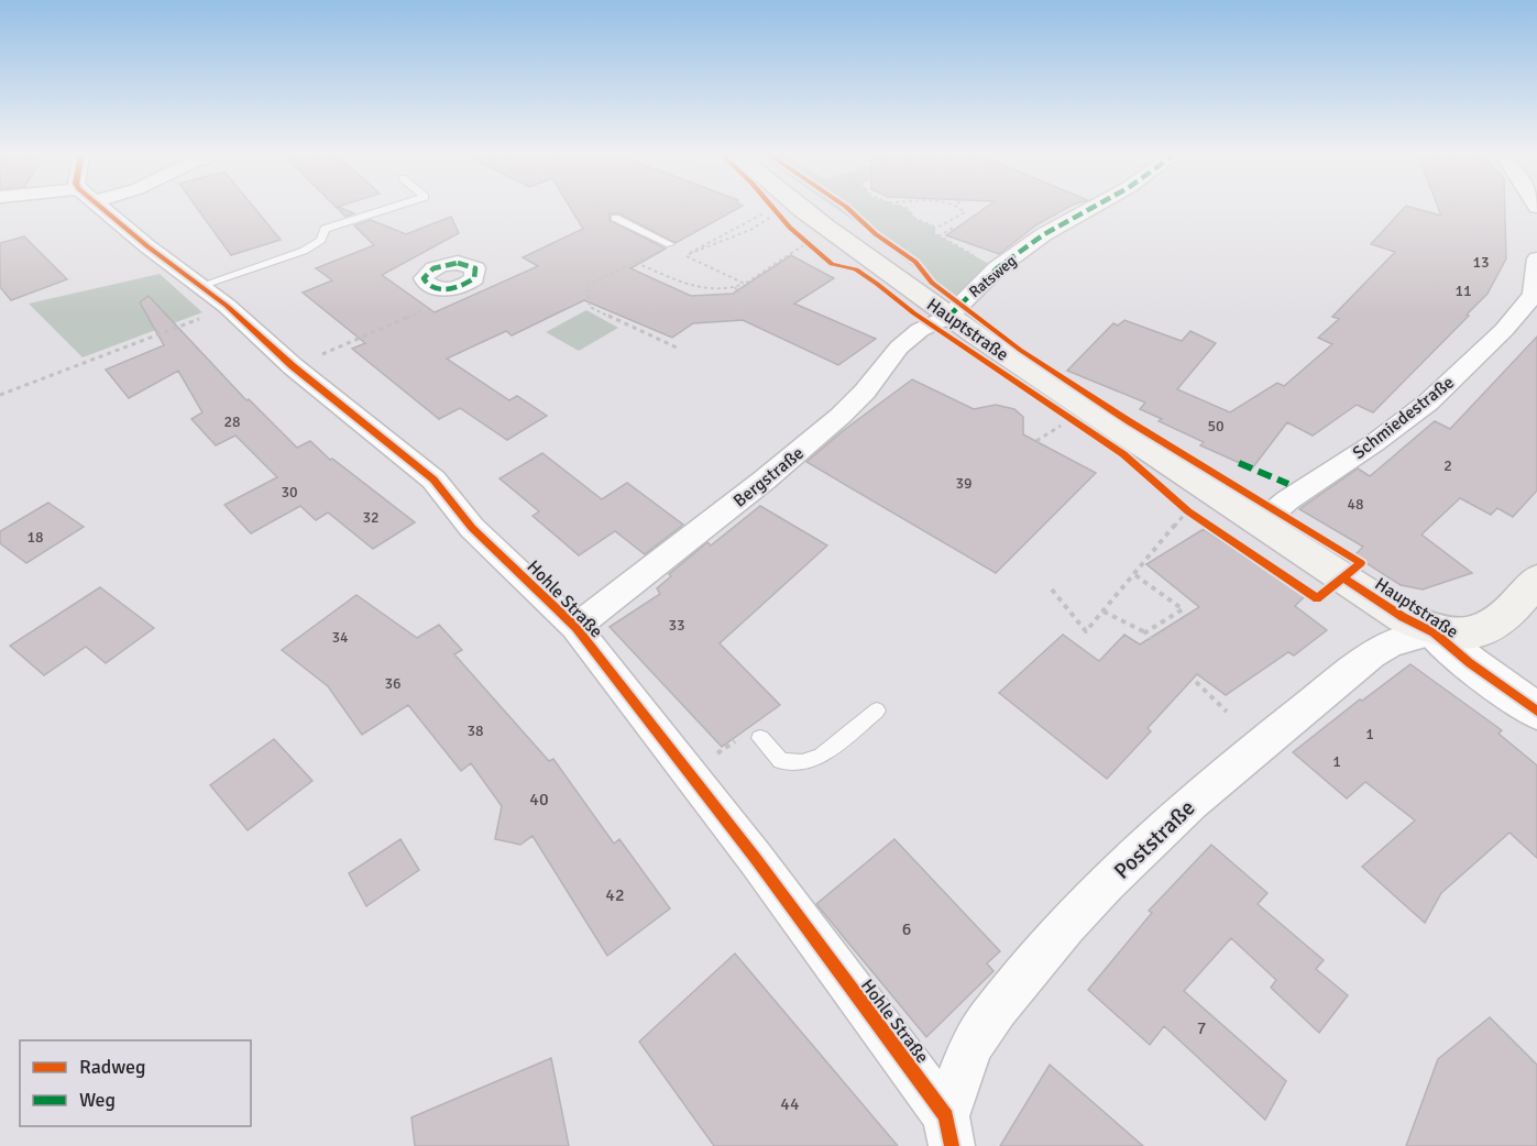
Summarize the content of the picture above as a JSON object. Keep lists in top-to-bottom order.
{
  "streets": {
    "main road": ["Hauptstraße"],
    "street": [
      "Ratsweg",
      "Schmiedestraße",
      "Bergstraße",
      "Hohle Straße",
      "Poststraße"
    ]
  },
  "crossings": [
    ["Ratsweg", "Hauptstraße"],
    ["Ratsweg", "Bergstraße"],
    ["Hauptstraße", "Schmiedestraße"],
    ["Hauptstraße", "Bergstraße"],
    ["Hauptstraße", "Poststraße"],
    ["Bergstraße", "Hohle Straße"],
    ["Hohle Straße", "Poststraße"]
  ],
  "house_numbers": [
    "13",
    "11",
    "28",
    "50",
    "2",
    "39",
    "30",
    "48",
    "32",
    "18",
    "33",
    "34",
    "36",
    "38",
    "1",
    "1",
    "40",
    "42",
    "6",
    "7",
    "44"
  ],
  "legend": ["Radweg", "Weg"]
}
